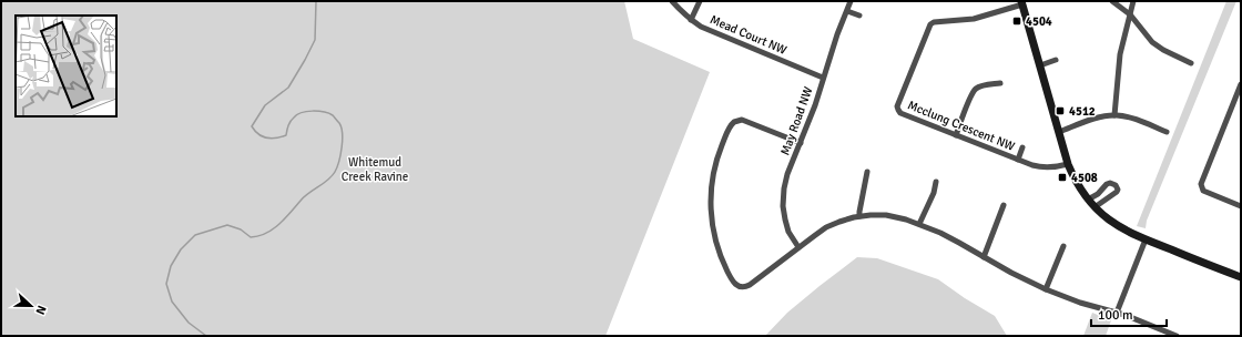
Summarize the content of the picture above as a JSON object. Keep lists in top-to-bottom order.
{
  "streets": {
    "street": ["Mead Court NW", "May Road NW", "Mcclung Crescent NW"]
  },
  "crossings": [
    ["Mead Court NW", "May Road NW"]
  ],
  "parks": ["Whitemud Creek Ravine"],
  "places": {
    "transit": ["4504", "4512", "4508"]
  },
  "scale_bar": "100 m",
  "north": "right"
}
